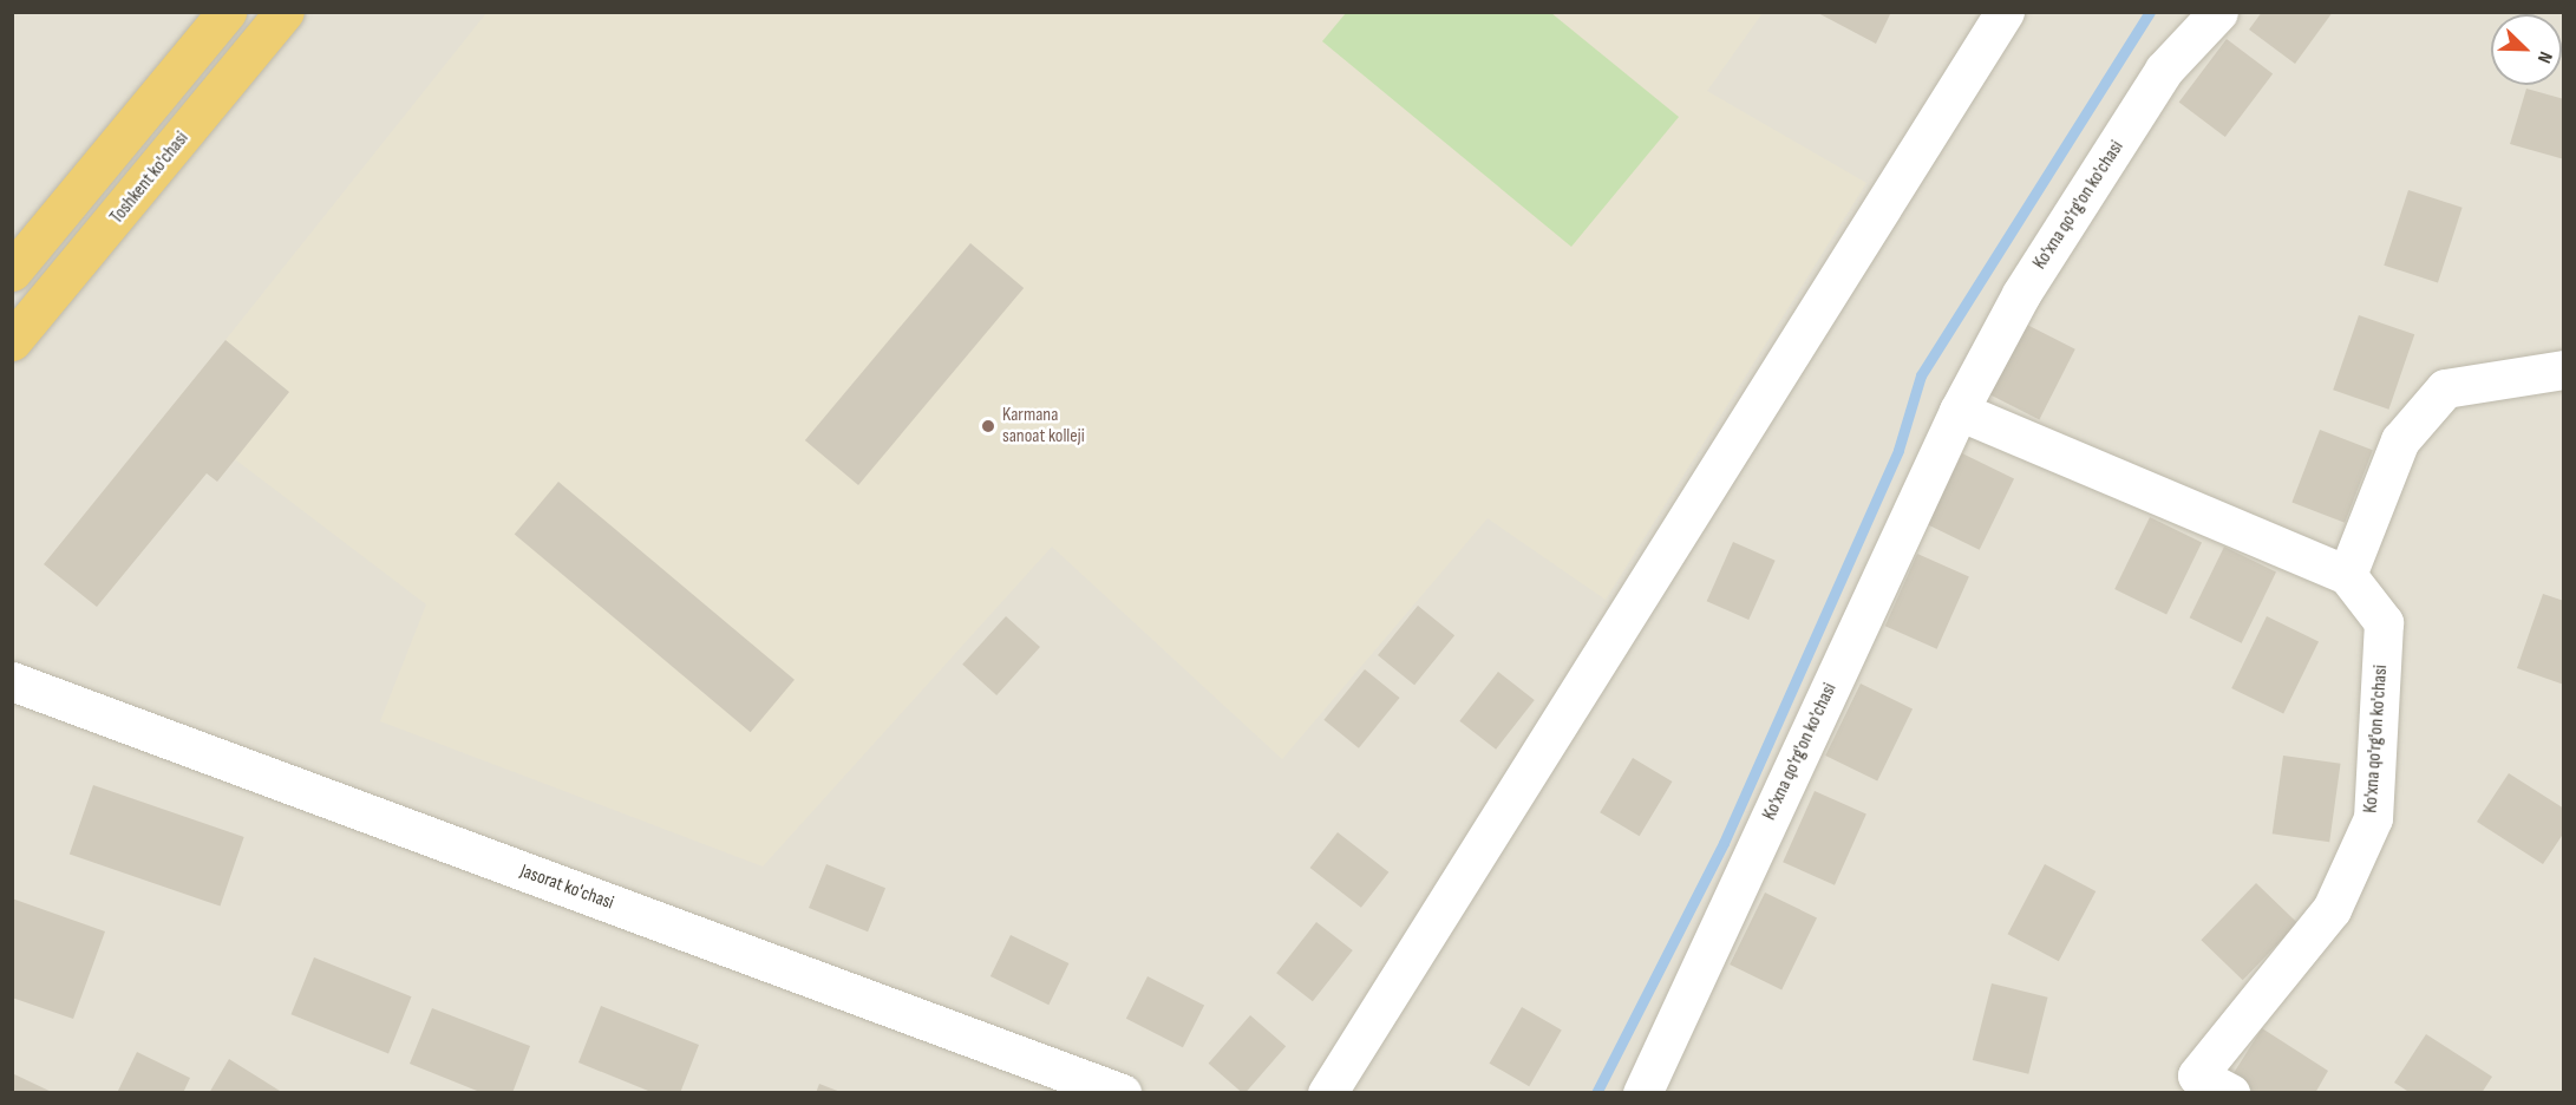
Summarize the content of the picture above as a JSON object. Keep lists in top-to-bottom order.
{
  "streets": {
    "highway": ["Toshkent ko'chasi"],
    "street": ["Ko'xna qo'rg'on ko'chasi", "Jasorat ko'chasi"]
  },
  "places": ["Karmana sanoat kolleji"],
  "north": "bottom right"
}
